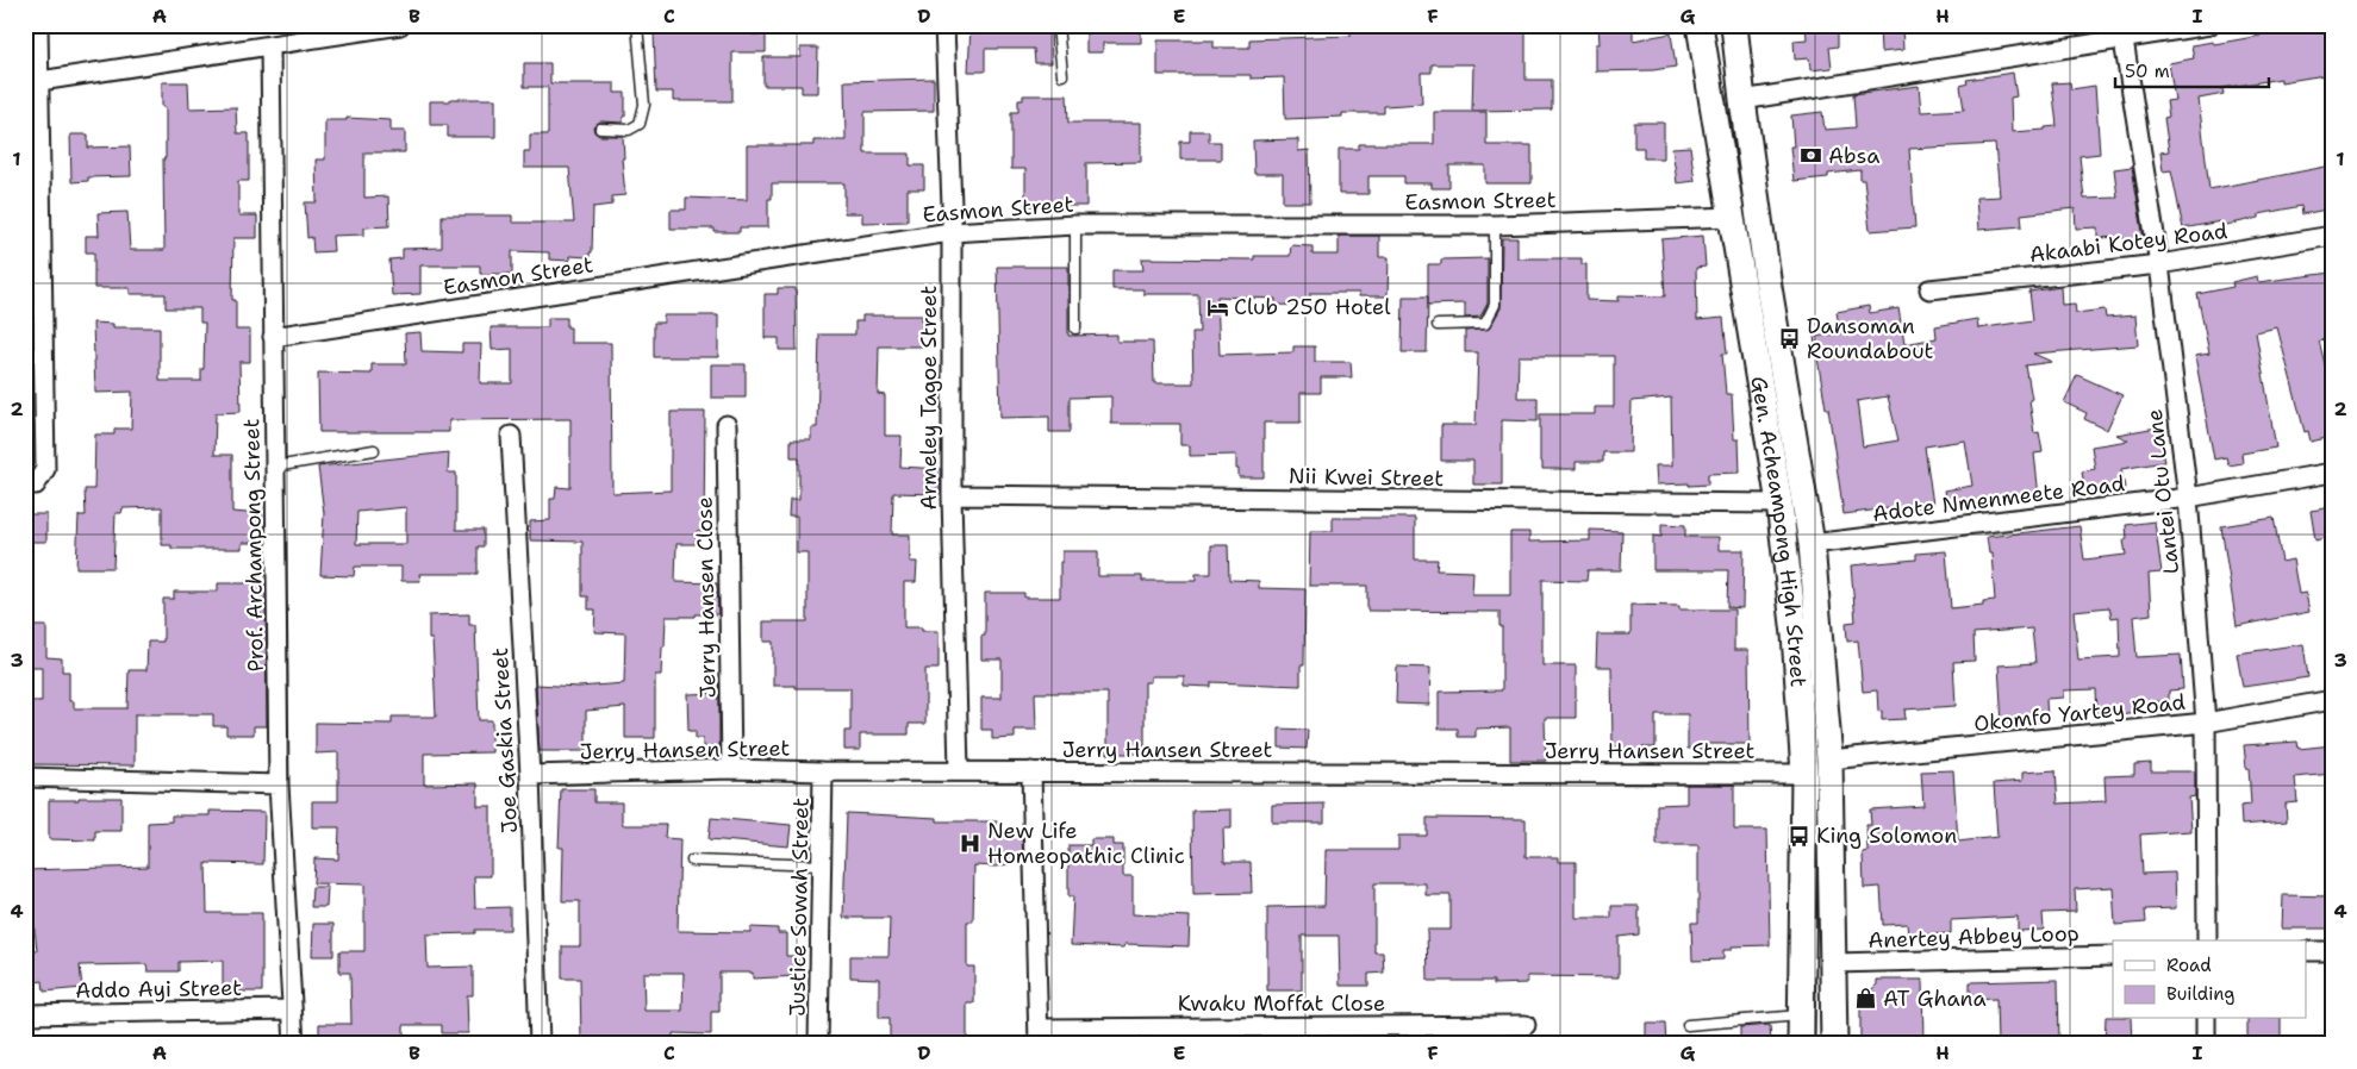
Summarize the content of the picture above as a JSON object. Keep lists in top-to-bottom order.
{
  "streets": {
    "main road": ["Gen. Acheampong High Street"],
    "street": [
      "Easmon Street",
      "Akaabi Kotey Road",
      "Armeley Tagoe Street",
      "Nii Kwei Street",
      "Lantei Otu Lane",
      "Adote Nmenmeete Road",
      "Prof. Archampong Street",
      "Jerry Hansen Close",
      "Okomfo Yartey Road",
      "Joe Gaskia Street",
      "Jerry Hansen Street",
      "Justice Sowah Street",
      "Anertey Abbey Loop",
      "Addo Ayi Street",
      "Kwaku Moffat Close"
    ]
  },
  "crossings": [
    ["Easmon Street", "Armeley Tagoe Street"],
    ["Easmon Street", "Gen. Acheampong High Street"],
    ["Easmon Street", "Prof. Archampong Street"],
    ["Akaabi Kotey Road", "Lantei Otu Lane"],
    ["Armeley Tagoe Street", "Nii Kwei Street"],
    ["Armeley Tagoe Street", "Jerry Hansen Street"],
    ["Nii Kwei Street", "Gen. Acheampong High Street"],
    ["Lantei Otu Lane", "Adote Nmenmeete Road"],
    ["Lantei Otu Lane", "Okomfo Yartey Road"],
    ["Adote Nmenmeete Road", "Gen. Acheampong High Street"],
    ["Gen. Acheampong High Street", "Okomfo Yartey Road"],
    ["Gen. Acheampong High Street", "Jerry Hansen Street"],
    ["Gen. Acheampong High Street", "Anertey Abbey Loop"],
    ["Prof. Archampong Street", "Addo Ayi Street"],
    ["Jerry Hansen Close", "Jerry Hansen Street"],
    ["Joe Gaskia Street", "Jerry Hansen Street"],
    ["Jerry Hansen Street", "Justice Sowah Street"]
  ],
  "places": {
    "bank": ["Absa"],
    "hotel": ["Club 250 Hotel"],
    "bus stop": ["Dansoman Roundabout", "King Solomon"],
    "hospital": ["New Life Homeopathic Clinic"],
    "shop": ["AT Ghana"]
  },
  "legend": ["Road", "Building"],
  "scale_bar": "50 m",
  "grid": {
    "columns": [
      "A",
      "B",
      "C",
      "D",
      "E",
      "F",
      "G",
      "H",
      "I"
    ],
    "rows": [
      "1",
      "2",
      "3",
      "4"
    ]
  }
}
